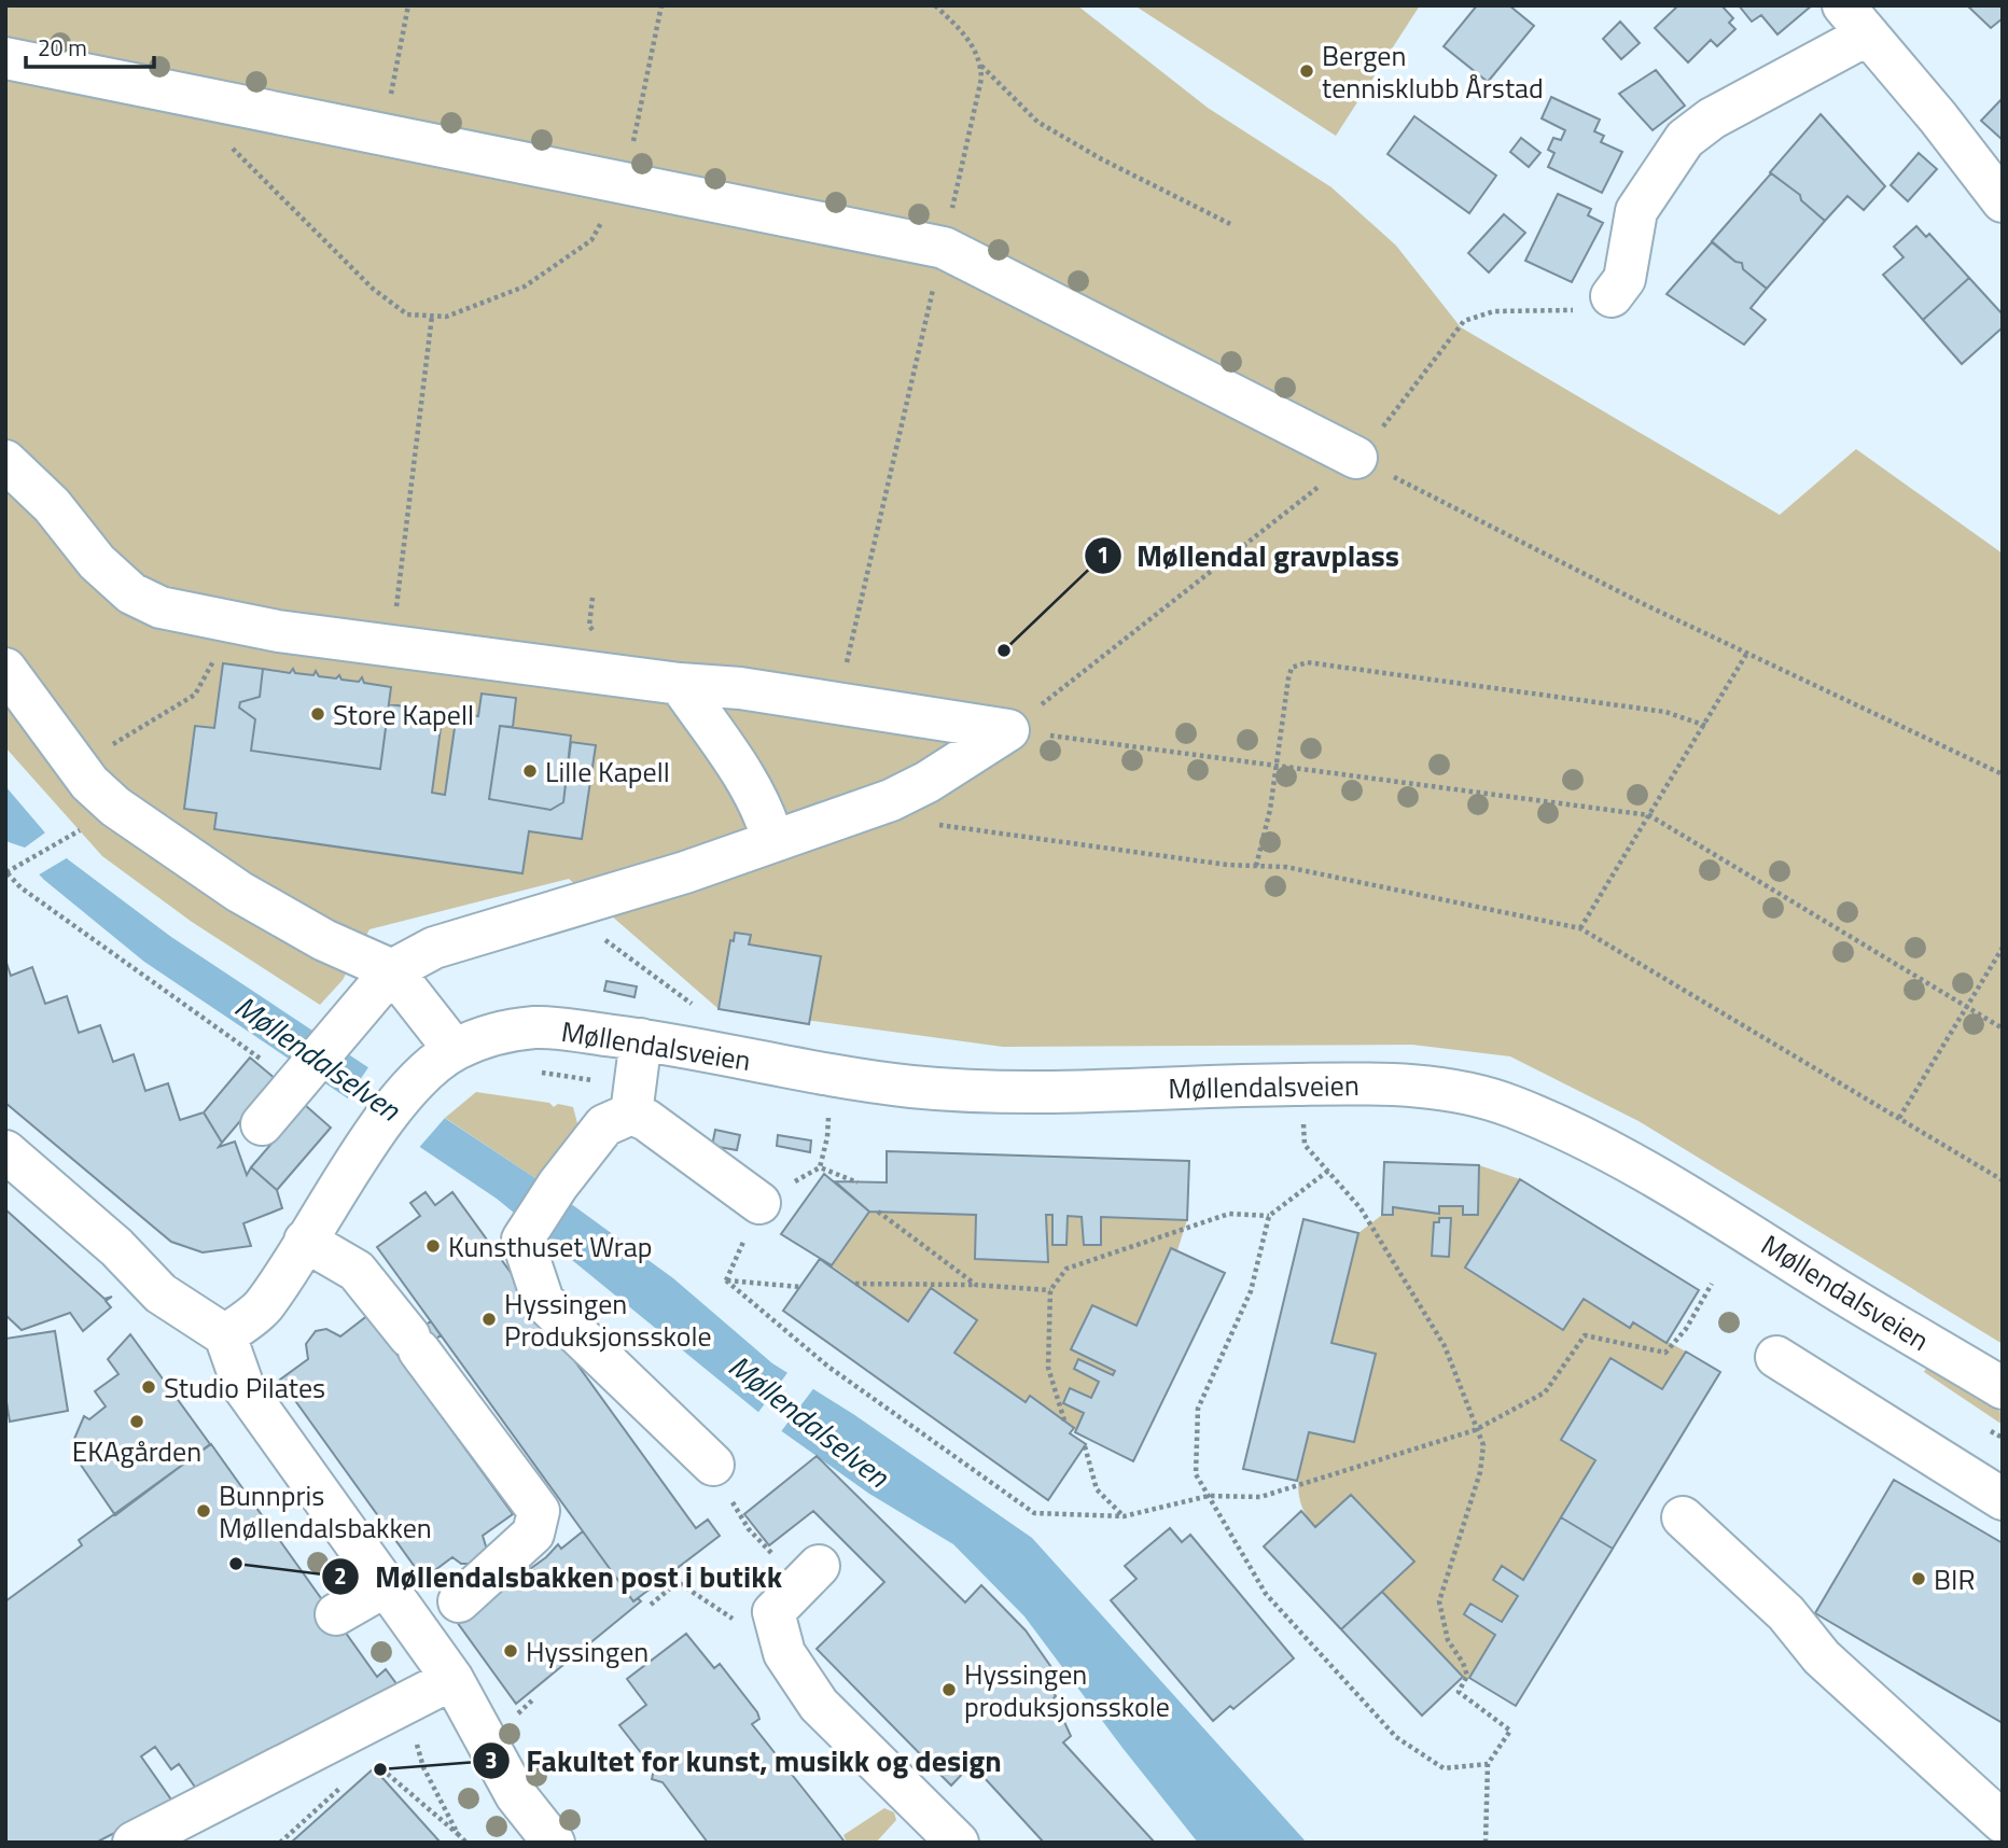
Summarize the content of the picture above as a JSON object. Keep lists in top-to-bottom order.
{
  "streets": {
    "street": ["Møllendalsveien"]
  },
  "water": ["Møllendalselven"],
  "places": [
    "Bergen tennisklubb Årstad",
    "Møllendal gravplass",
    "Store Kapell",
    "Lille Kapell",
    "Kunsthuset Wrap",
    "Hyssingen Produksjonsskole",
    "Studio Pilates",
    "EKAgården",
    "Bunnpris Møllendalsbakken",
    "Møllendalsbakken post i butikk",
    "BIR",
    "Hyssingen",
    "Hyssingen produksjonsskole",
    "Fakultet for kunst, musikk og design"
  ],
  "scale_bar": "20 m"
}
